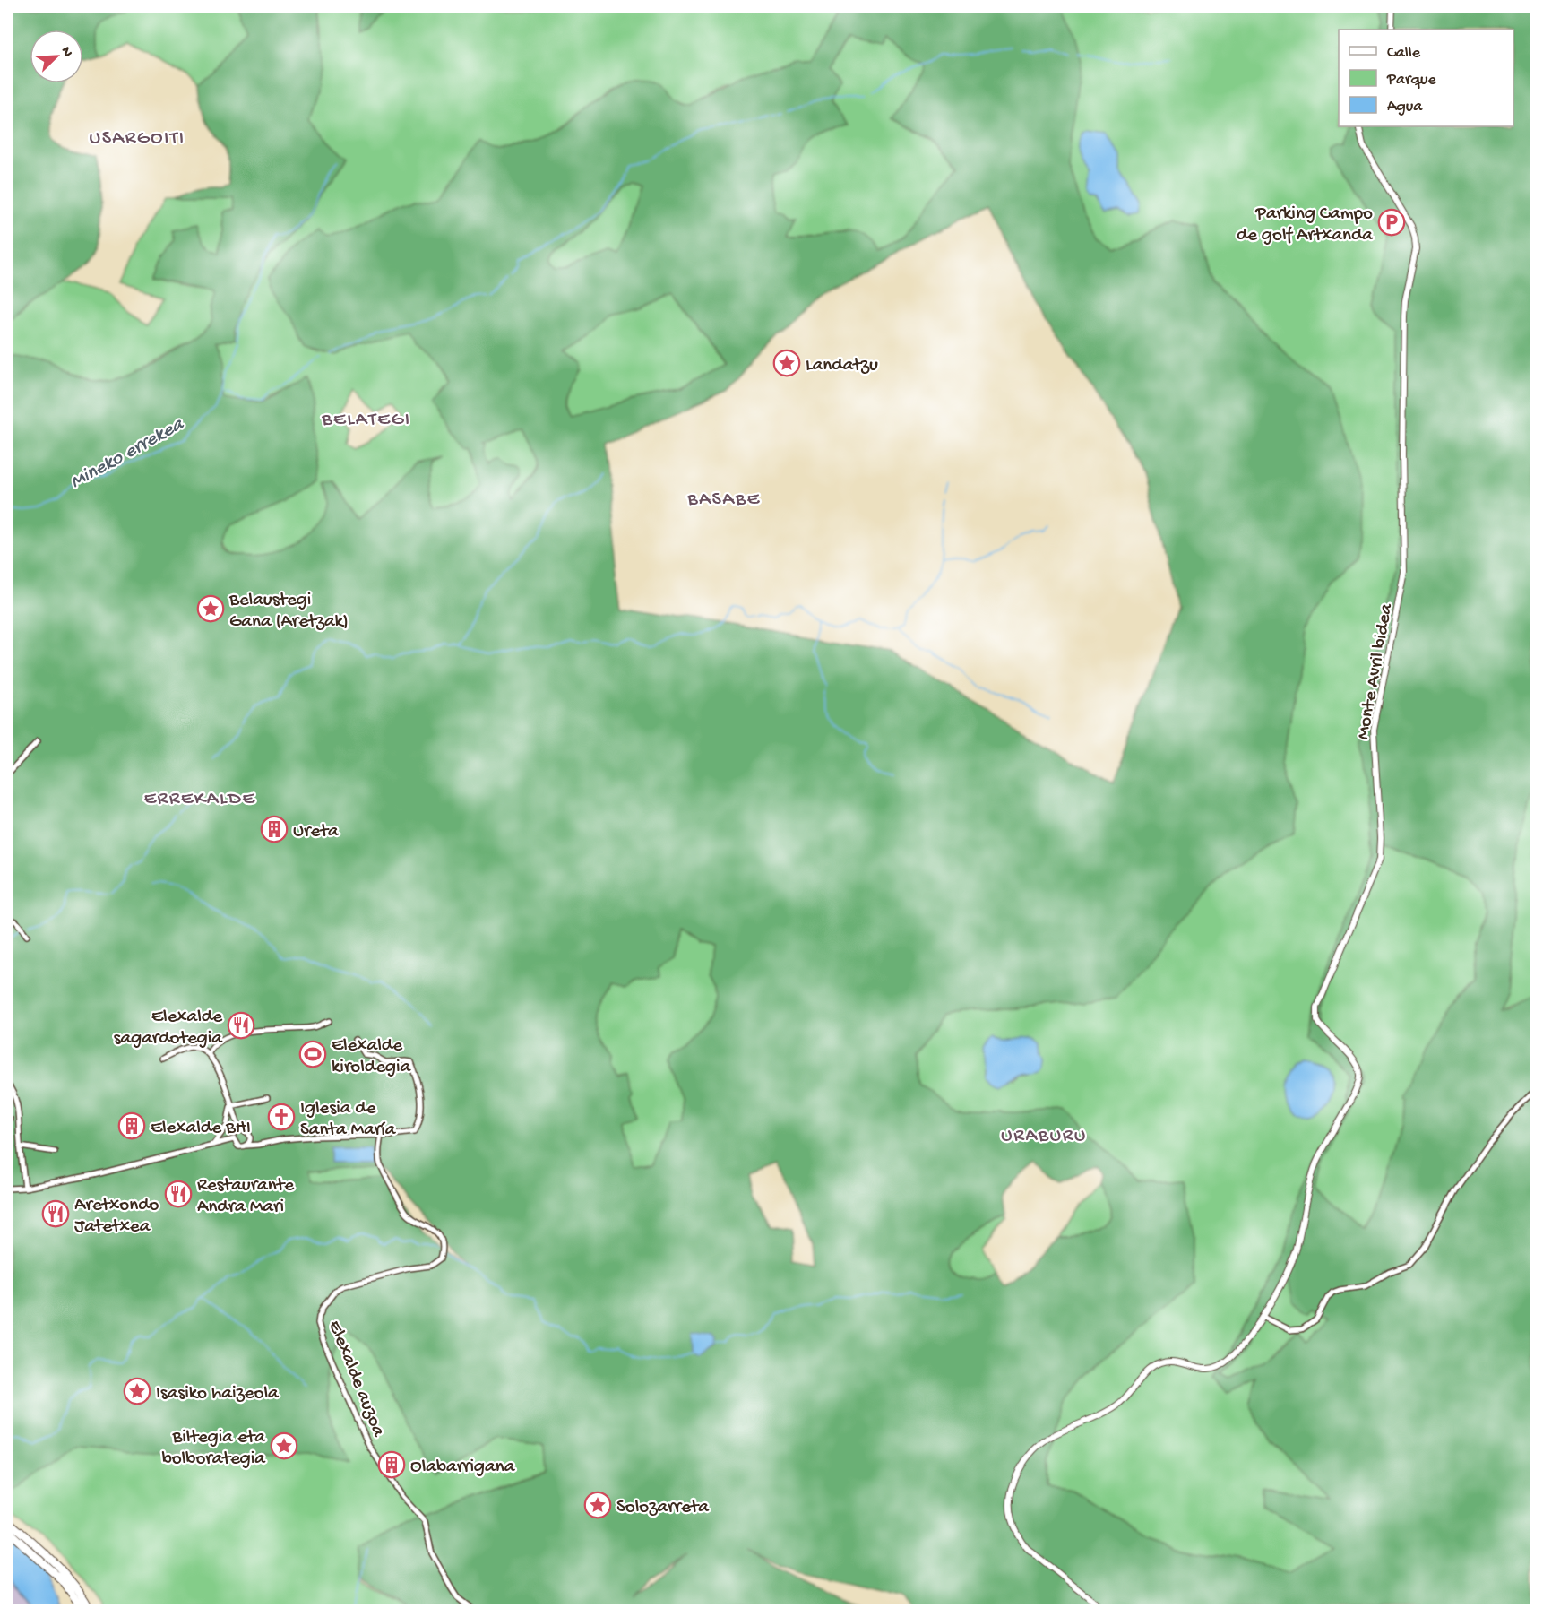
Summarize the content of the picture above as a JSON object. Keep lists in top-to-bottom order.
{
  "streets": {
    "street": ["Monte Avril bidea", "Elexalde auzoa"]
  },
  "districts": [
    "USARGOITI",
    "BELATEGI",
    "BASABE",
    "ERREKALDE",
    "URABURU"
  ],
  "water": ["Mineko errekea"],
  "places": {
    "parking": ["Parking Campo de golf Artxanda"],
    "place": [
      "Landatzu",
      "Belaustegi Gana (Aretzak)",
      "Isasiko haizeola",
      "Biltegia eta bolborategia",
      "Solozarreta"
    ],
    "building": ["Ureta", "Elexalde BHI", "Olabarrigana"],
    "restaurant": ["Elexalde sagardotegia", "Restaurante Andra Mari", "Aretxondo Jatetxea"],
    "sports": ["Elexalde kiroldegia"],
    "church": ["Iglesia de Santa María"]
  },
  "legend": ["Calle", "Parque", "Agua"],
  "north": "top right"
}
